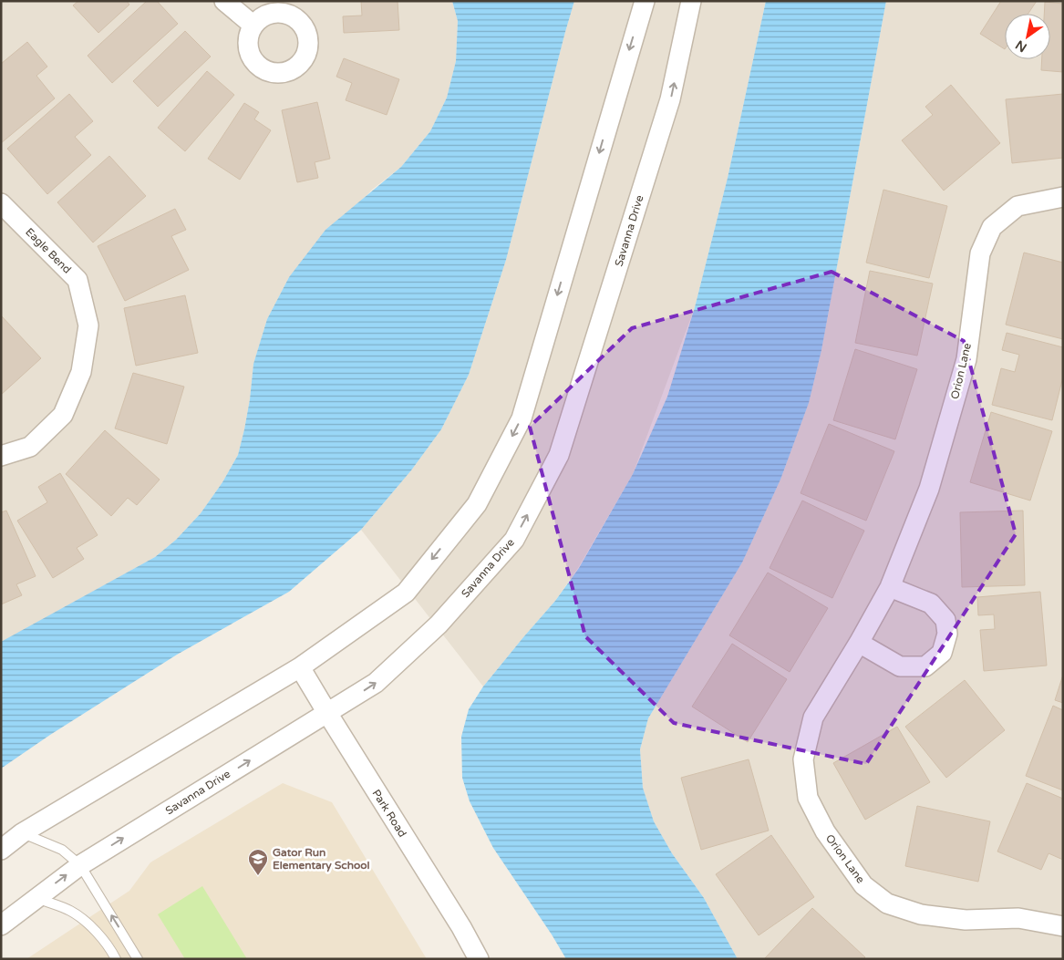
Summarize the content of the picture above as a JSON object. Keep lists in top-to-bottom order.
{
  "streets": {
    "street": [
      "Savanna Drive",
      "Eagle Bend",
      "Orion Lane",
      "Park Road"
    ]
  },
  "crossings": [
    ["Savanna Drive", "Park Road"]
  ],
  "places": {
    "school or university": ["Gator Run Elementary School"]
  },
  "north": "bottom left"
}
